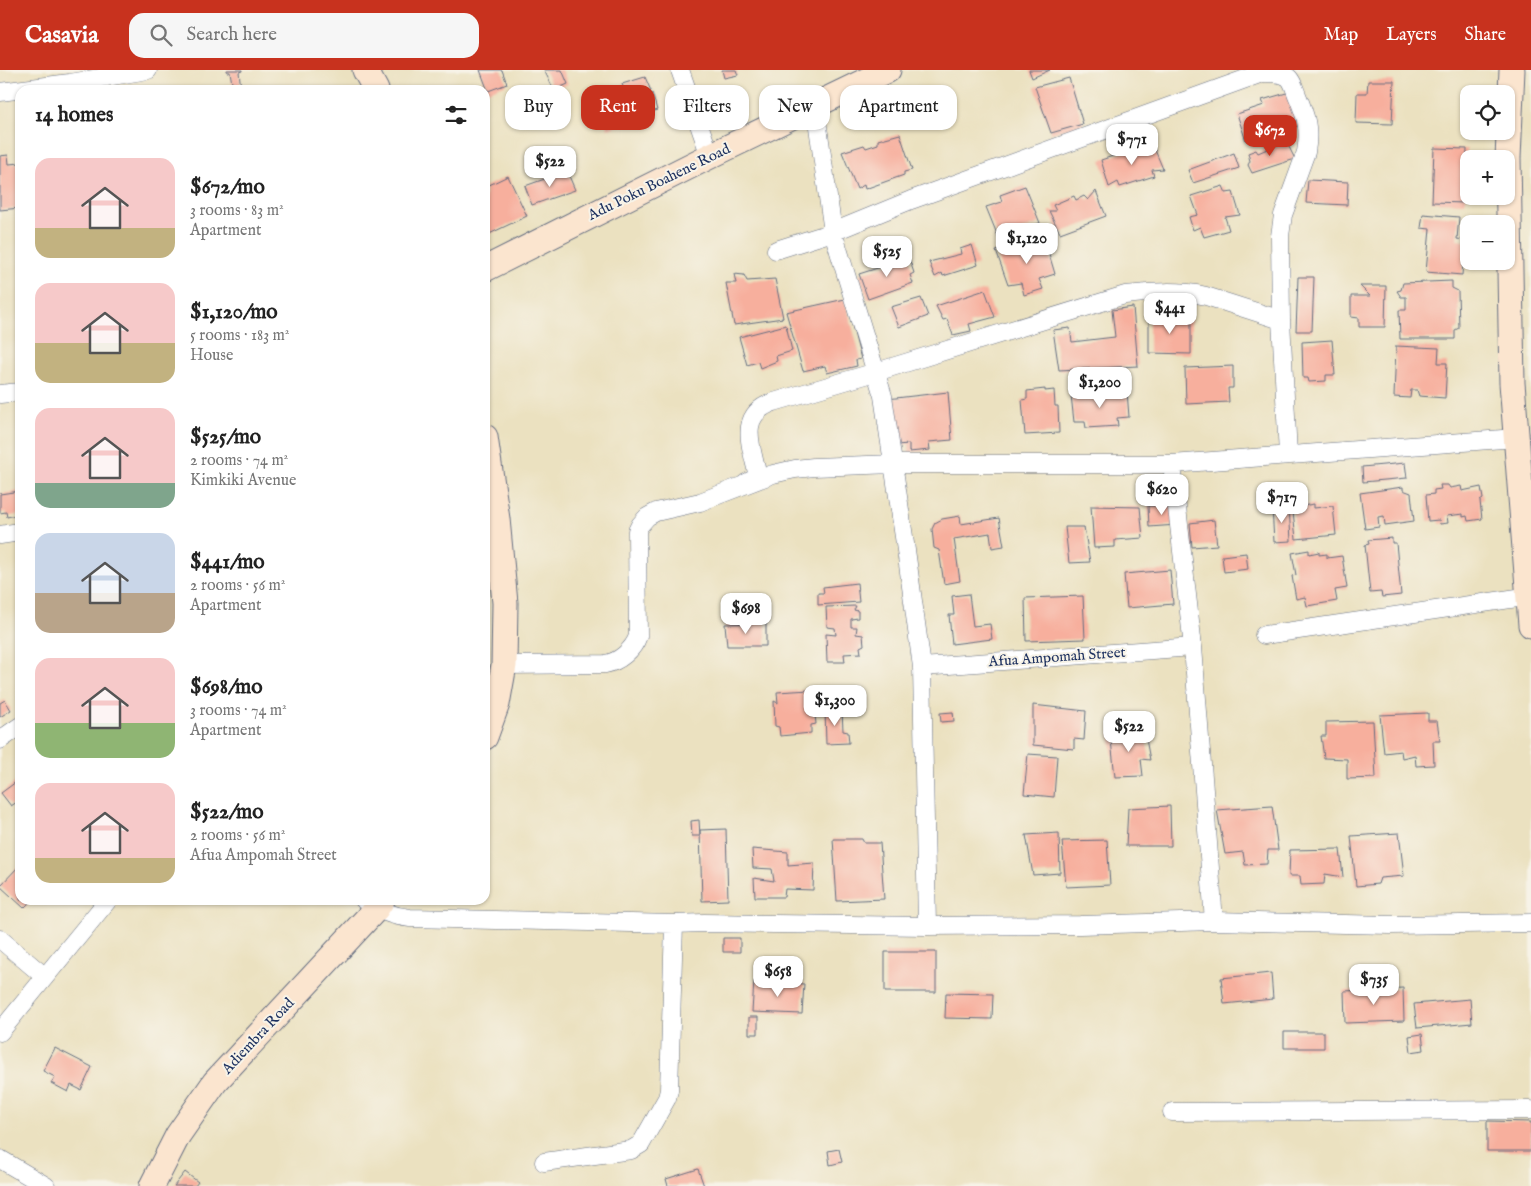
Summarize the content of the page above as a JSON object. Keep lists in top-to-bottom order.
{
  "streets": {
    "street": ["Adu Poku Boahene Road", "Afua Ampomah Street", "Adiembra Road"]
  },
  "page": {
    "header": "Casavia",
    "search": "Search here",
    "nav": ["Map", "Layers", "Share"],
    "map_buttons": ["+", "−"],
    "chip": [
      "Buy",
      "Rent",
      "Filters",
      "New",
      "Apartment"
    ],
    "heading": "14 homes",
    "price": [
      "$672",
      "$771",
      "$522",
      "$1,120",
      "$525",
      "$441",
      "$1,200",
      "$620",
      "$717",
      "$698",
      "$1,300",
      "$522",
      "$658",
      "$735"
    ],
    "list": [
      {
        "name": "$672/mo",
        "note": "3 rooms · 83 m² · Apartment"
      },
      {
        "name": "$1,120/mo",
        "note": "5 rooms · 183 m² · House"
      },
      {
        "name": "$525/mo",
        "note": "2 rooms · 74 m² · Kimkiki Avenue"
      },
      {
        "name": "$441/mo",
        "note": "2 rooms · 56 m² · Apartment"
      },
      {
        "name": "$698/mo",
        "note": "3 rooms · 74 m² · Apartment"
      },
      {
        "name": "$522/mo",
        "note": "2 rooms · 56 m² · Afua Ampomah Street"
      }
    ]
  }
}
